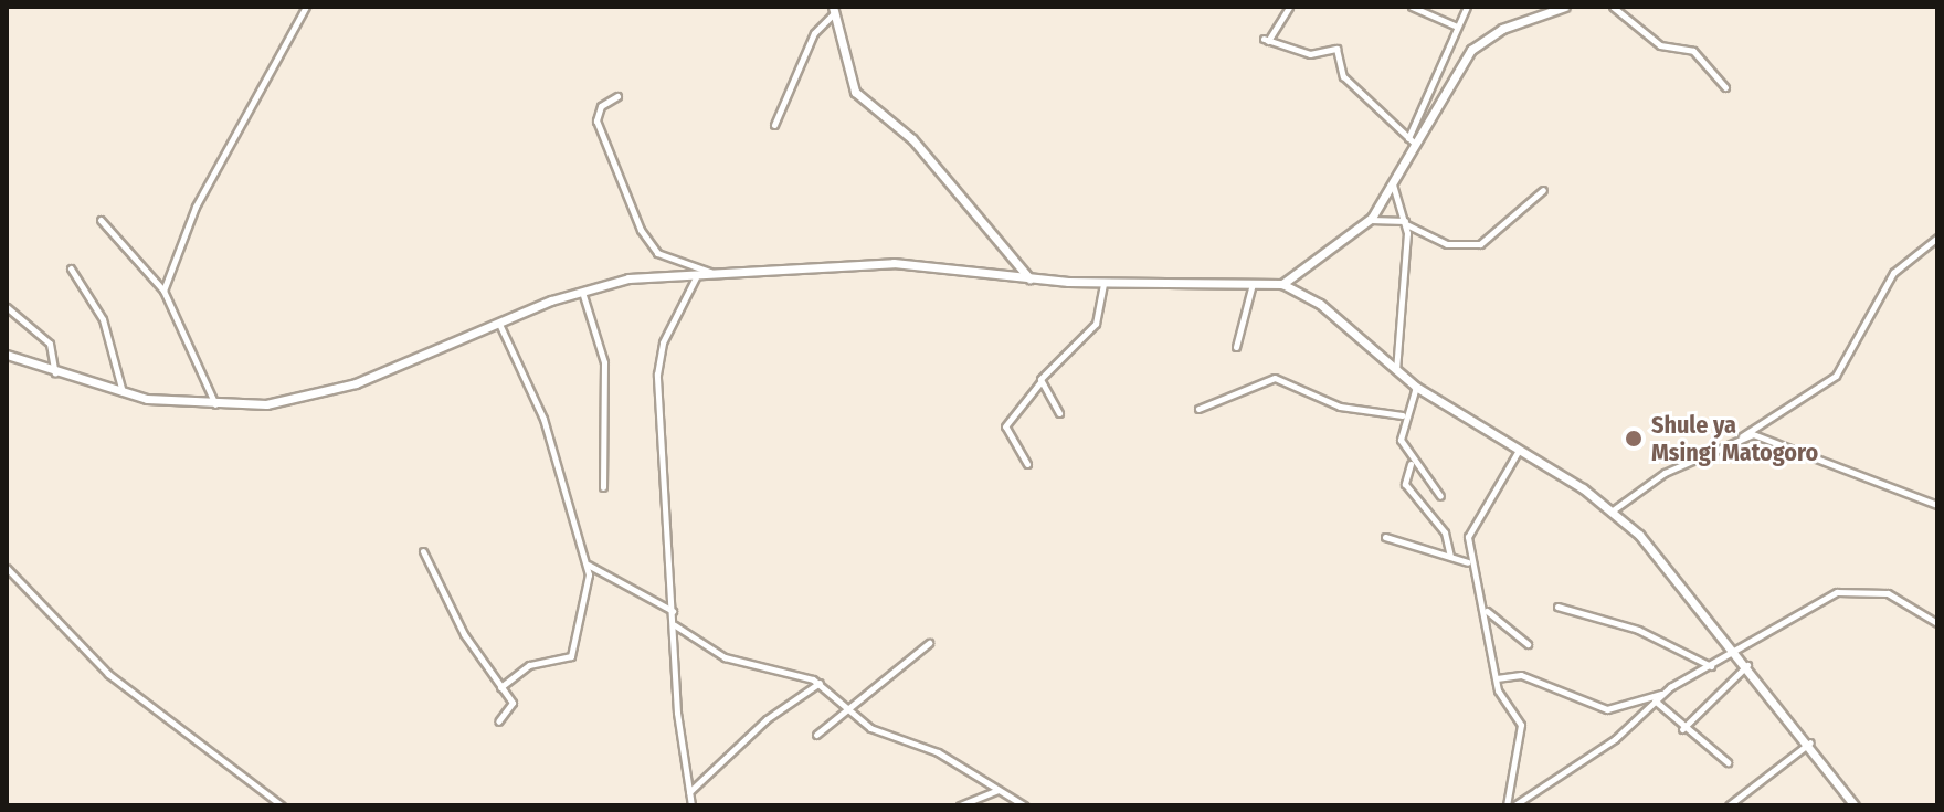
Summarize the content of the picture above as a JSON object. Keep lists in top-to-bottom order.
{
  "places": ["Shule ya Msingi Matogoro"]
}
